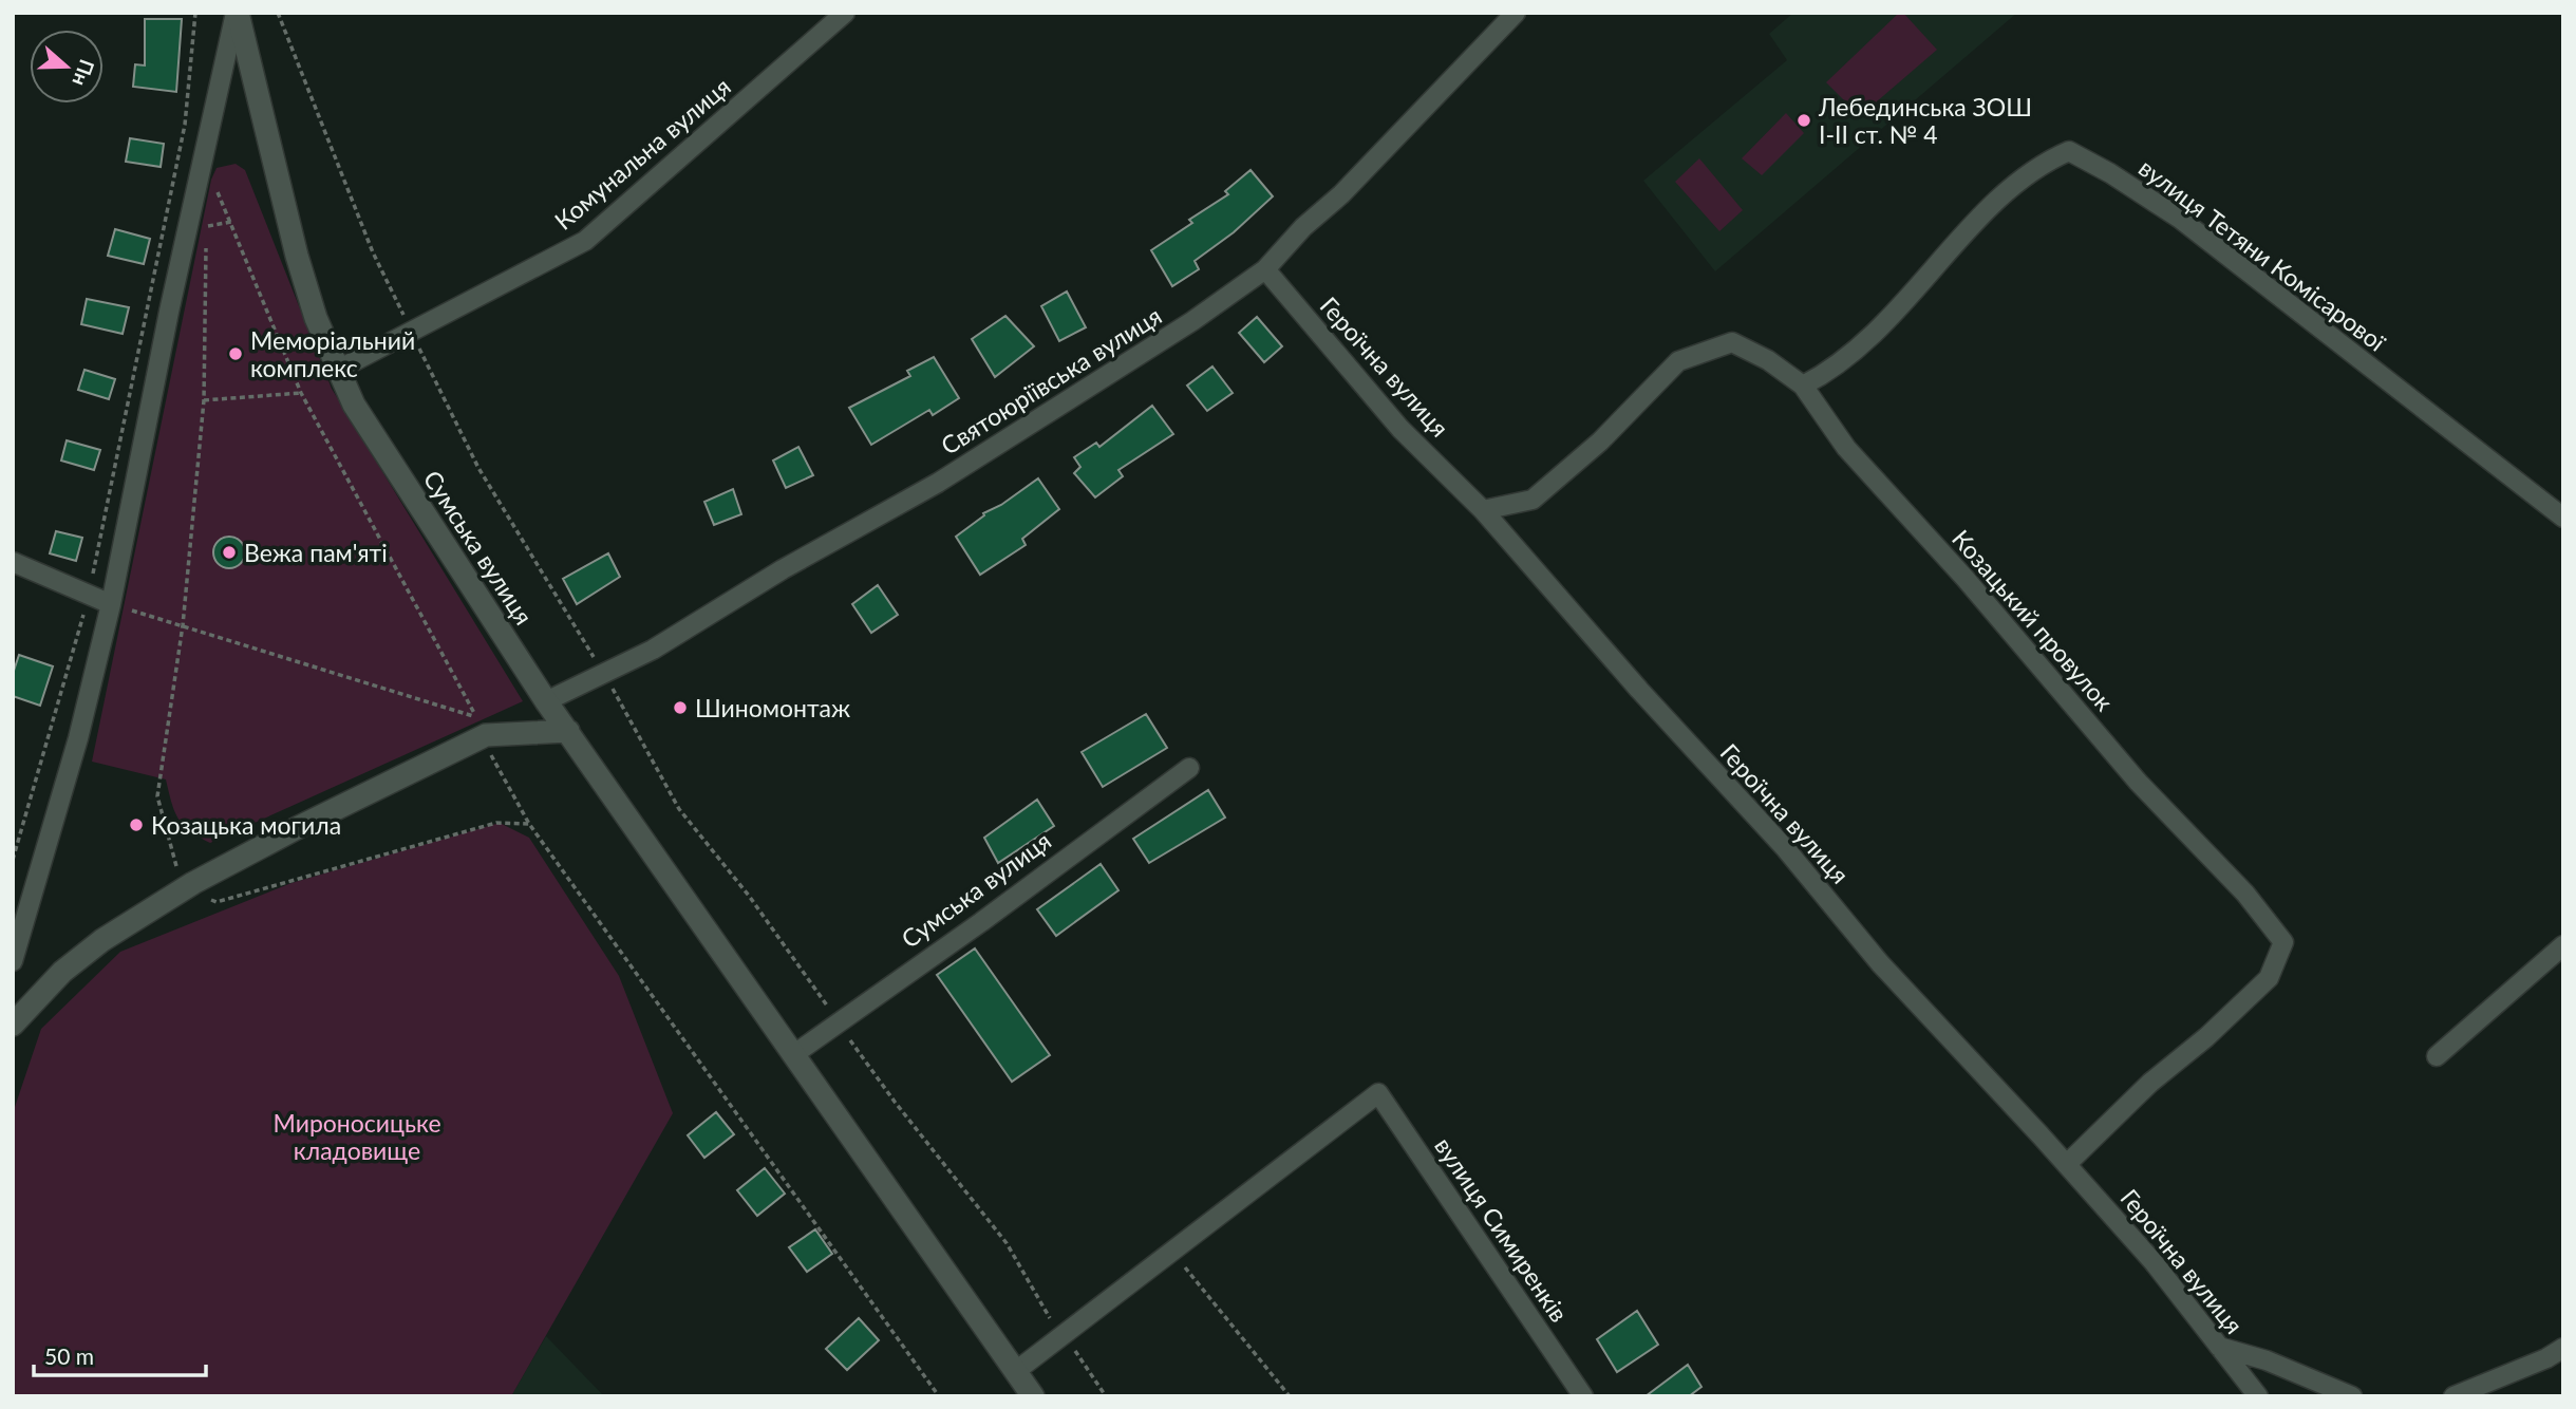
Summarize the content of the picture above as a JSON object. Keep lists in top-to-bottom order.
{
  "streets": {
    "main road": ["Сумська вулиця"],
    "street": [
      "Комунальна вулиця",
      "вулиця Тетяни Комісарової",
      "Героїчна вулиця",
      "Святоюріївська вулиця",
      "Козацький провулок",
      "вулиця Симиренків"
    ]
  },
  "crossings": [
    ["Комунальна вулиця", "Сумська вулиця"],
    ["вулиця Тетяни Комісарової", "Козацький провулок"],
    ["Героїчна вулиця", "Святоюріївська вулиця"],
    ["Героїчна вулиця", "Козацький провулок"],
    ["Святоюріївська вулиця", "Сумська вулиця"]
  ],
  "parks": ["Мироносицьке кладовище"],
  "places": [
    "Лебединська ЗОШ І-ІІ ст. № 4",
    "Меморіальний комплекс",
    "Вежа пам'яті",
    "Шиномонтаж",
    "Козацька могила"
  ],
  "scale_bar": "50 m",
  "north": "right"
}
